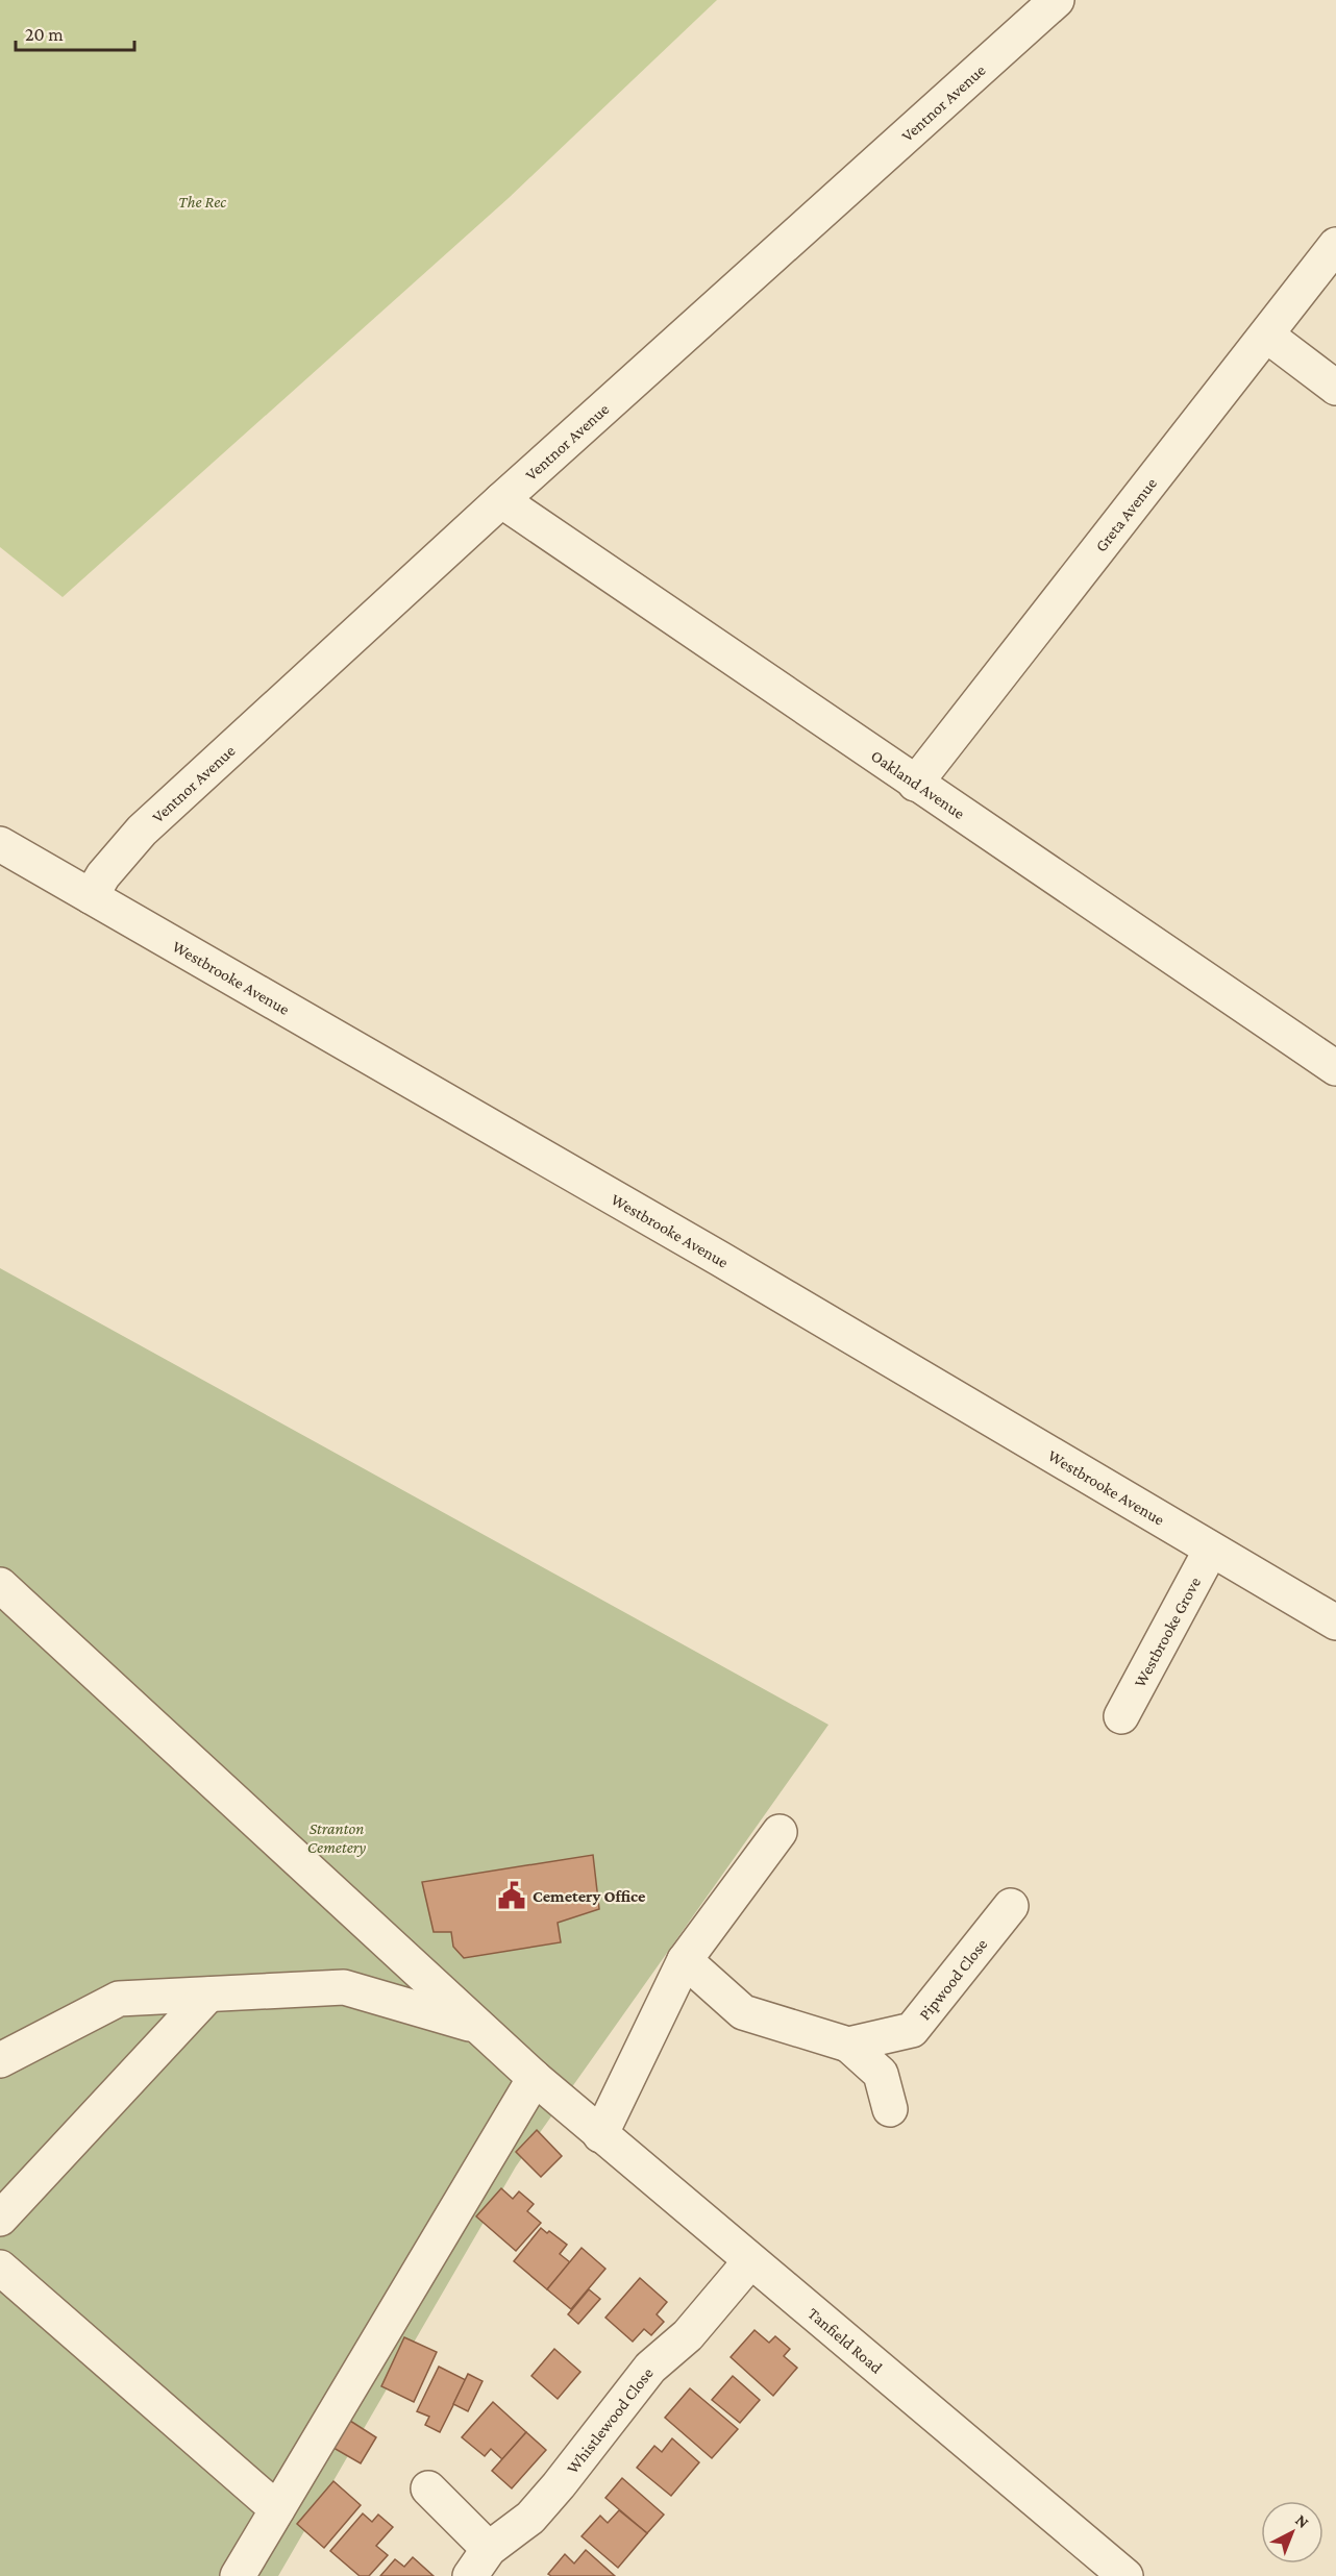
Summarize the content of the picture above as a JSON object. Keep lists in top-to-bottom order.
{
  "streets": {
    "street": [
      "Ventnor Avenue",
      "Greta Avenue",
      "Oakland Avenue",
      "Westbrooke Avenue",
      "Westbrooke Grove",
      "Pipwood Close",
      "Tanfield Road",
      "Whistlewood Close"
    ]
  },
  "crossings": [
    ["Ventnor Avenue", "Oakland Avenue"],
    ["Ventnor Avenue", "Westbrooke Avenue"],
    ["Greta Avenue", "Oakland Avenue"],
    ["Westbrooke Avenue", "Westbrooke Grove"],
    ["Tanfield Road", "Whistlewood Close"]
  ],
  "parks": ["The Rec", "Stranton Cemetery"],
  "places": {
    "public building": ["Cemetery Office"]
  },
  "scale_bar": "20 m",
  "north": "top right"
}
